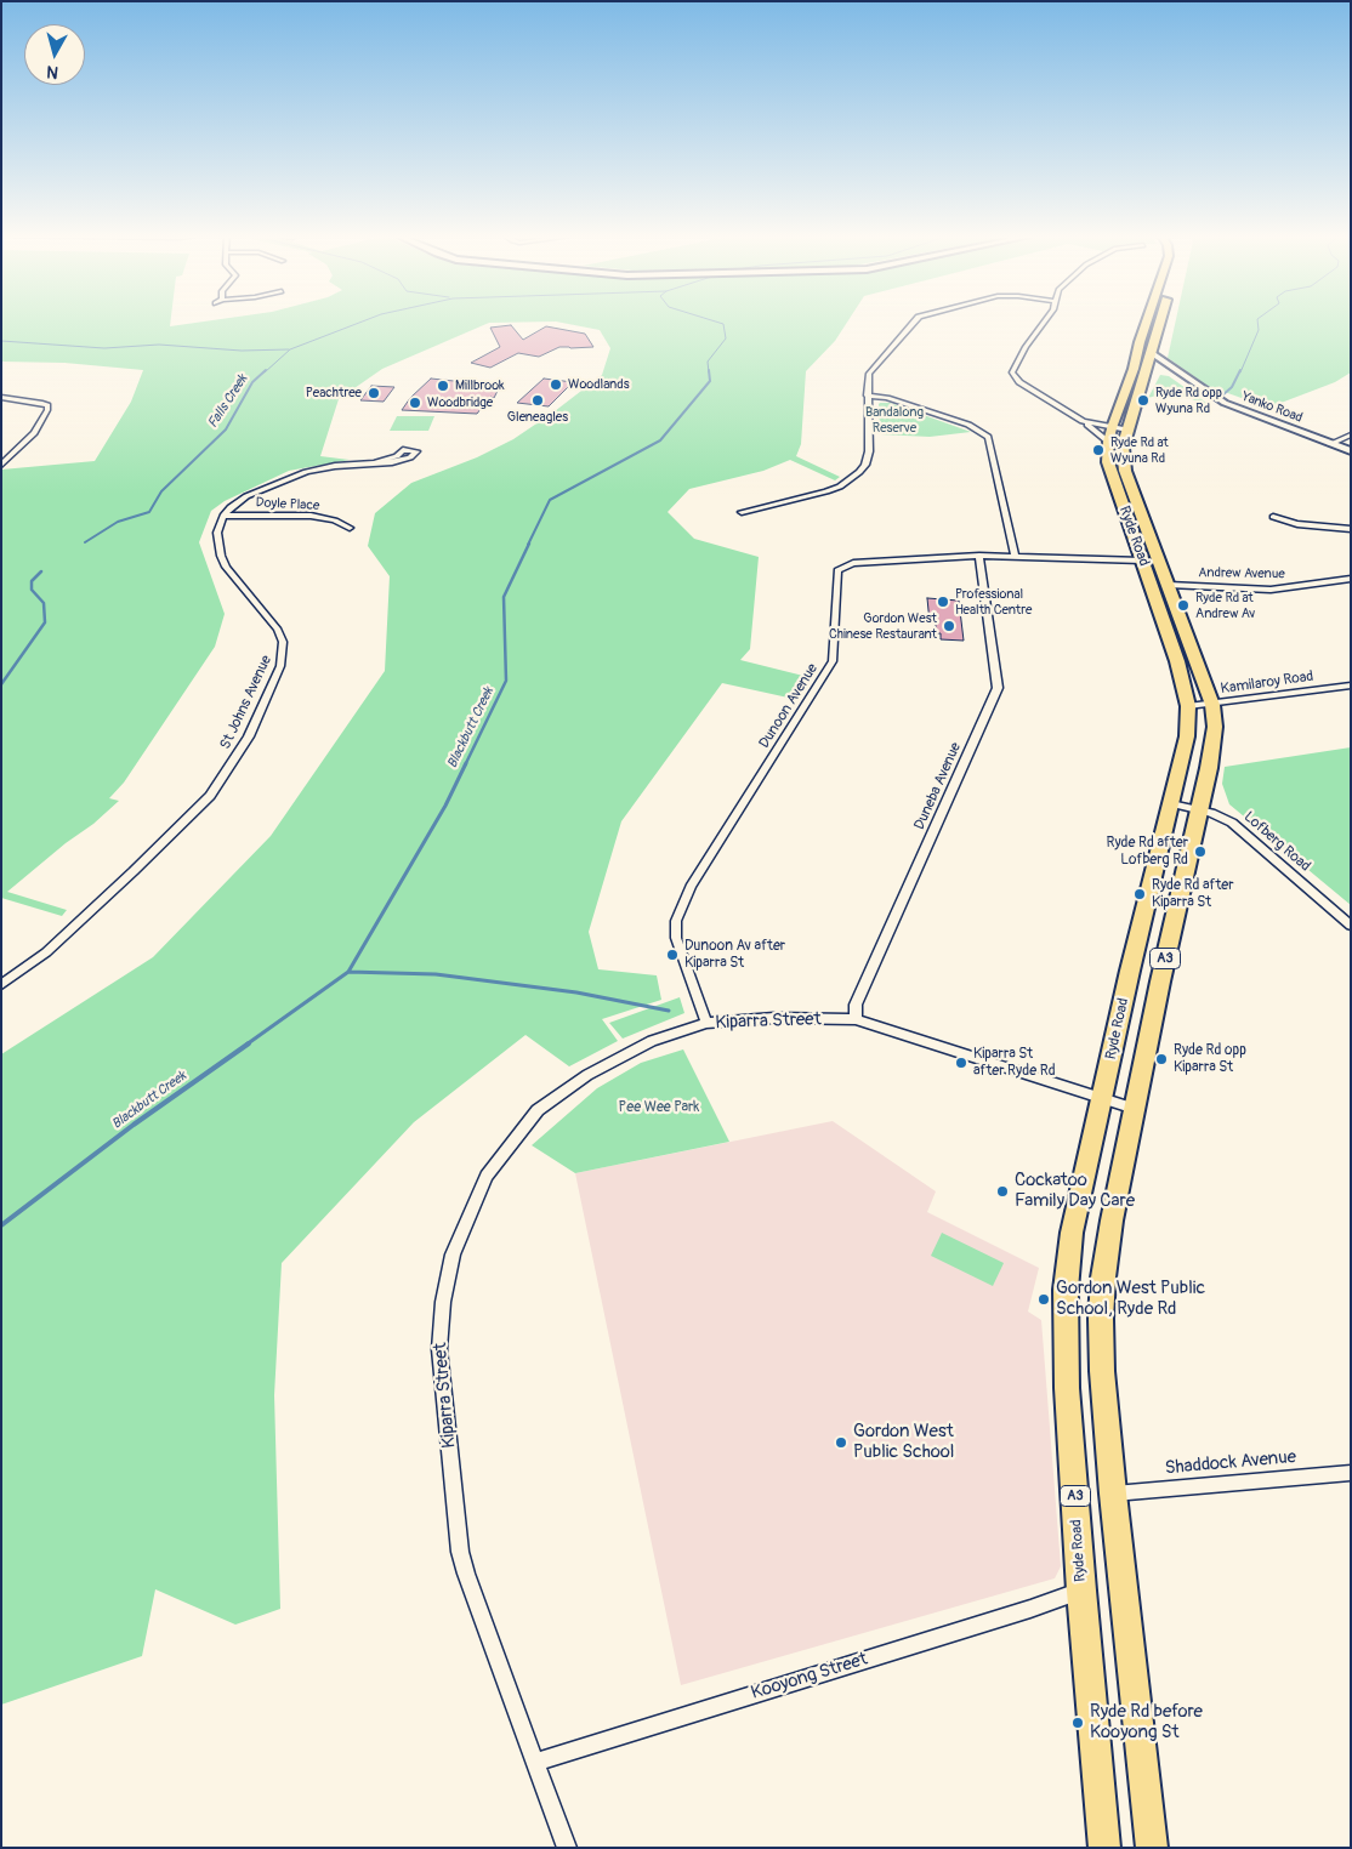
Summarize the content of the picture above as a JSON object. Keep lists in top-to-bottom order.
{
  "streets": {
    "highway": ["Ryde Road", "A3"],
    "main road": ["Yanko Road"],
    "street": [
      "Doyle Place",
      "Andrew Avenue",
      "Kamilaroy Road",
      "St Johns Avenue",
      "Dunoon Avenue",
      "Duneba Avenue",
      "Lofberg Road",
      "Kiparra Street",
      "Shaddock Avenue",
      "Kooyong Street"
    ]
  },
  "crossings": [
    ["Yanko Road", "Ryde Road"],
    ["Doyle Place", "St Johns Avenue"],
    ["Ryde Road", "Andrew Avenue"],
    ["Ryde Road", "Kamilaroy Road"],
    ["Ryde Road", "Dunoon Avenue"],
    ["Ryde Road", "Lofberg Road"],
    ["Ryde Road", "Kiparra Street"],
    ["Ryde Road", "Shaddock Avenue"],
    ["Ryde Road", "Kooyong Street"],
    ["Dunoon Avenue", "Duneba Avenue"],
    ["Dunoon Avenue", "Kiparra Street"],
    ["Duneba Avenue", "Kiparra Street"],
    ["Kiparra Street", "Kooyong Street"]
  ],
  "water": ["Falls Creek", "Blackbutt Creek"],
  "parks": ["Bandalong Reserve", "Pee Wee Park"],
  "places": [
    "Woodlands",
    "Millbrook",
    "Peachtree",
    "Gleneagles",
    "Ryde Rd opp Wyuna Rd",
    "Woodbridge",
    "Ryde Rd at Wyuna Rd",
    "Professional Health Centre",
    "Ryde Rd at Andrew Av",
    "Gordon West Chinese Restaurant",
    "Ryde Rd after Lofberg Rd",
    "Ryde Rd after Kiparra St",
    "Dunoon Av after Kiparra St",
    "Ryde Rd opp Kiparra St",
    "Kiparra St after Ryde Rd",
    "Cockatoo Family Day Care",
    "Gordon West Public School, Ryde Rd",
    "Gordon West Public School",
    "Ryde Rd before Kooyong St"
  ],
  "north": "bottom"
}
